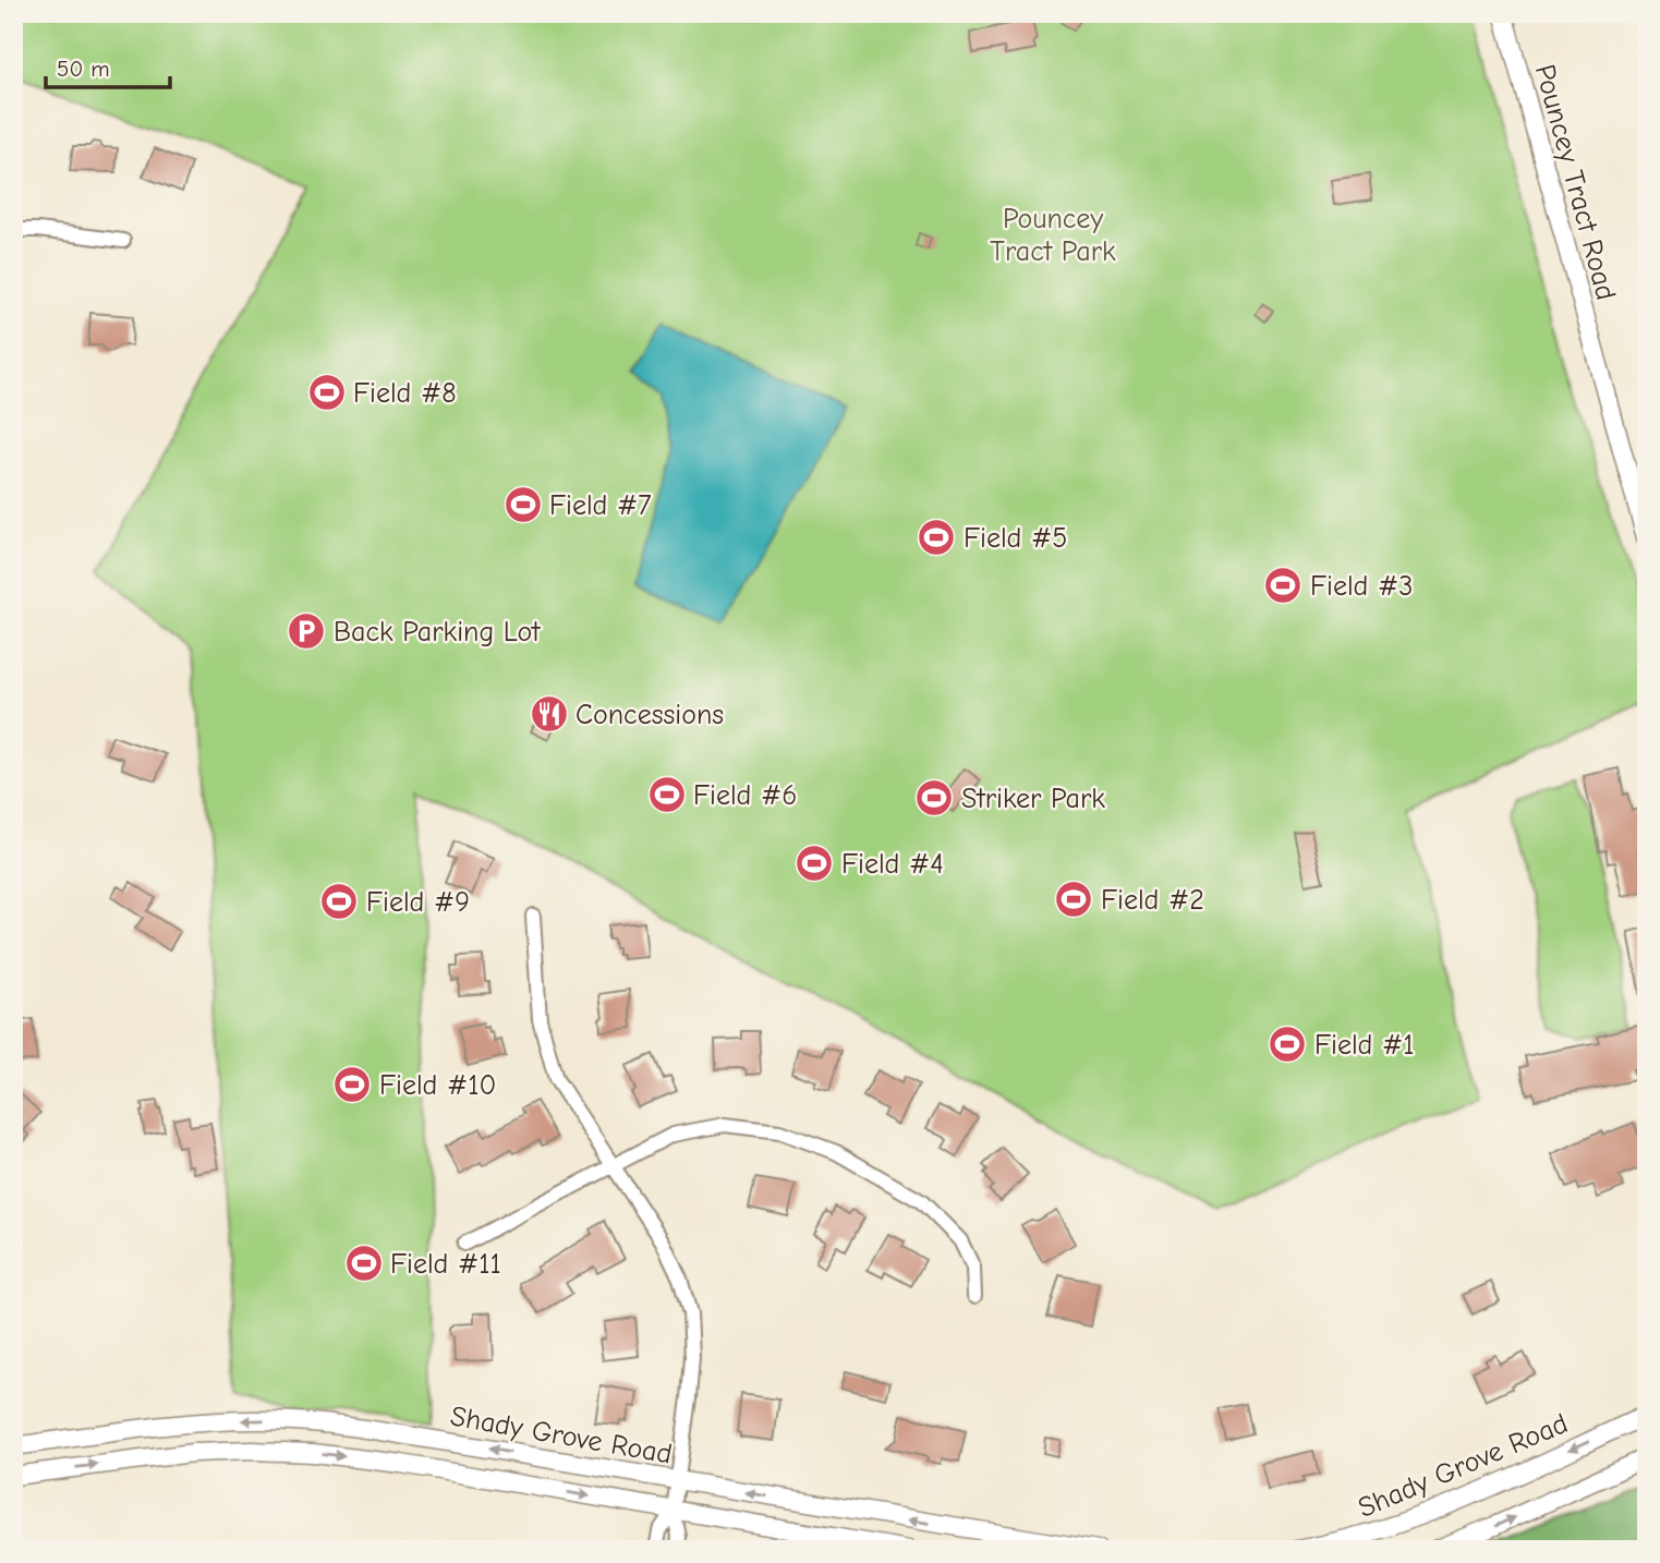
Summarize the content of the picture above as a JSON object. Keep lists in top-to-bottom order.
{
  "streets": {
    "main road": ["Pouncey Tract Road", "Shady Grove Road"]
  },
  "parks": ["Pouncey Tract Park"],
  "places": {
    "sports": [
      "Field #8",
      "Field #7",
      "Field #5",
      "Field #3",
      "Field #6",
      "Striker Park",
      "Field #4",
      "Field #2",
      "Field #9",
      "Field #1",
      "Field #10",
      "Field #11"
    ],
    "parking": ["Back Parking Lot"],
    "restaurant": ["Concessions"]
  },
  "scale_bar": "50 m"
}
